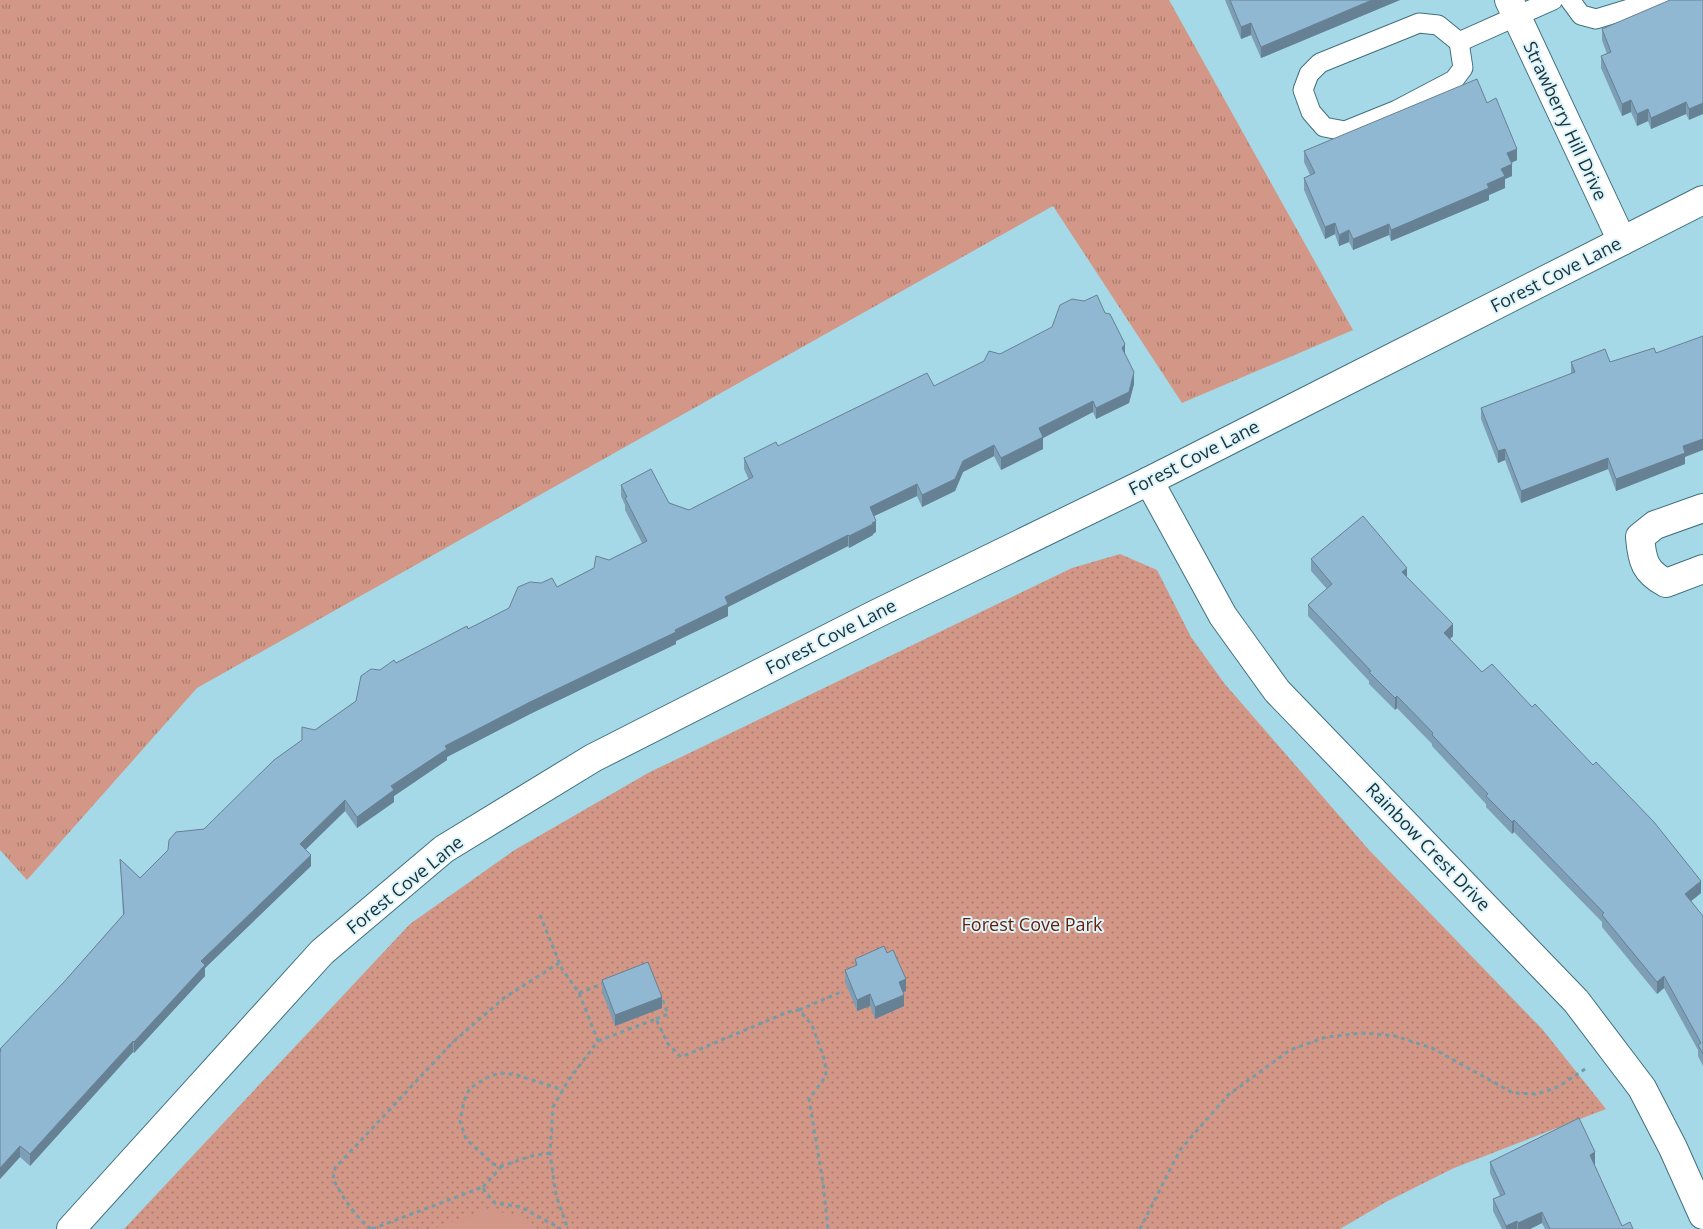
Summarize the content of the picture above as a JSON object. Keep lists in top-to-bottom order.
{
  "streets": {
    "street": ["Strawberry Hill Drive", "Forest Cove Lane", "Rainbow Crest Drive"]
  },
  "crossings": [
    ["Strawberry Hill Drive", "Forest Cove Lane"],
    ["Forest Cove Lane", "Rainbow Crest Drive"]
  ],
  "parks": ["Forest Cove Park"]
}
